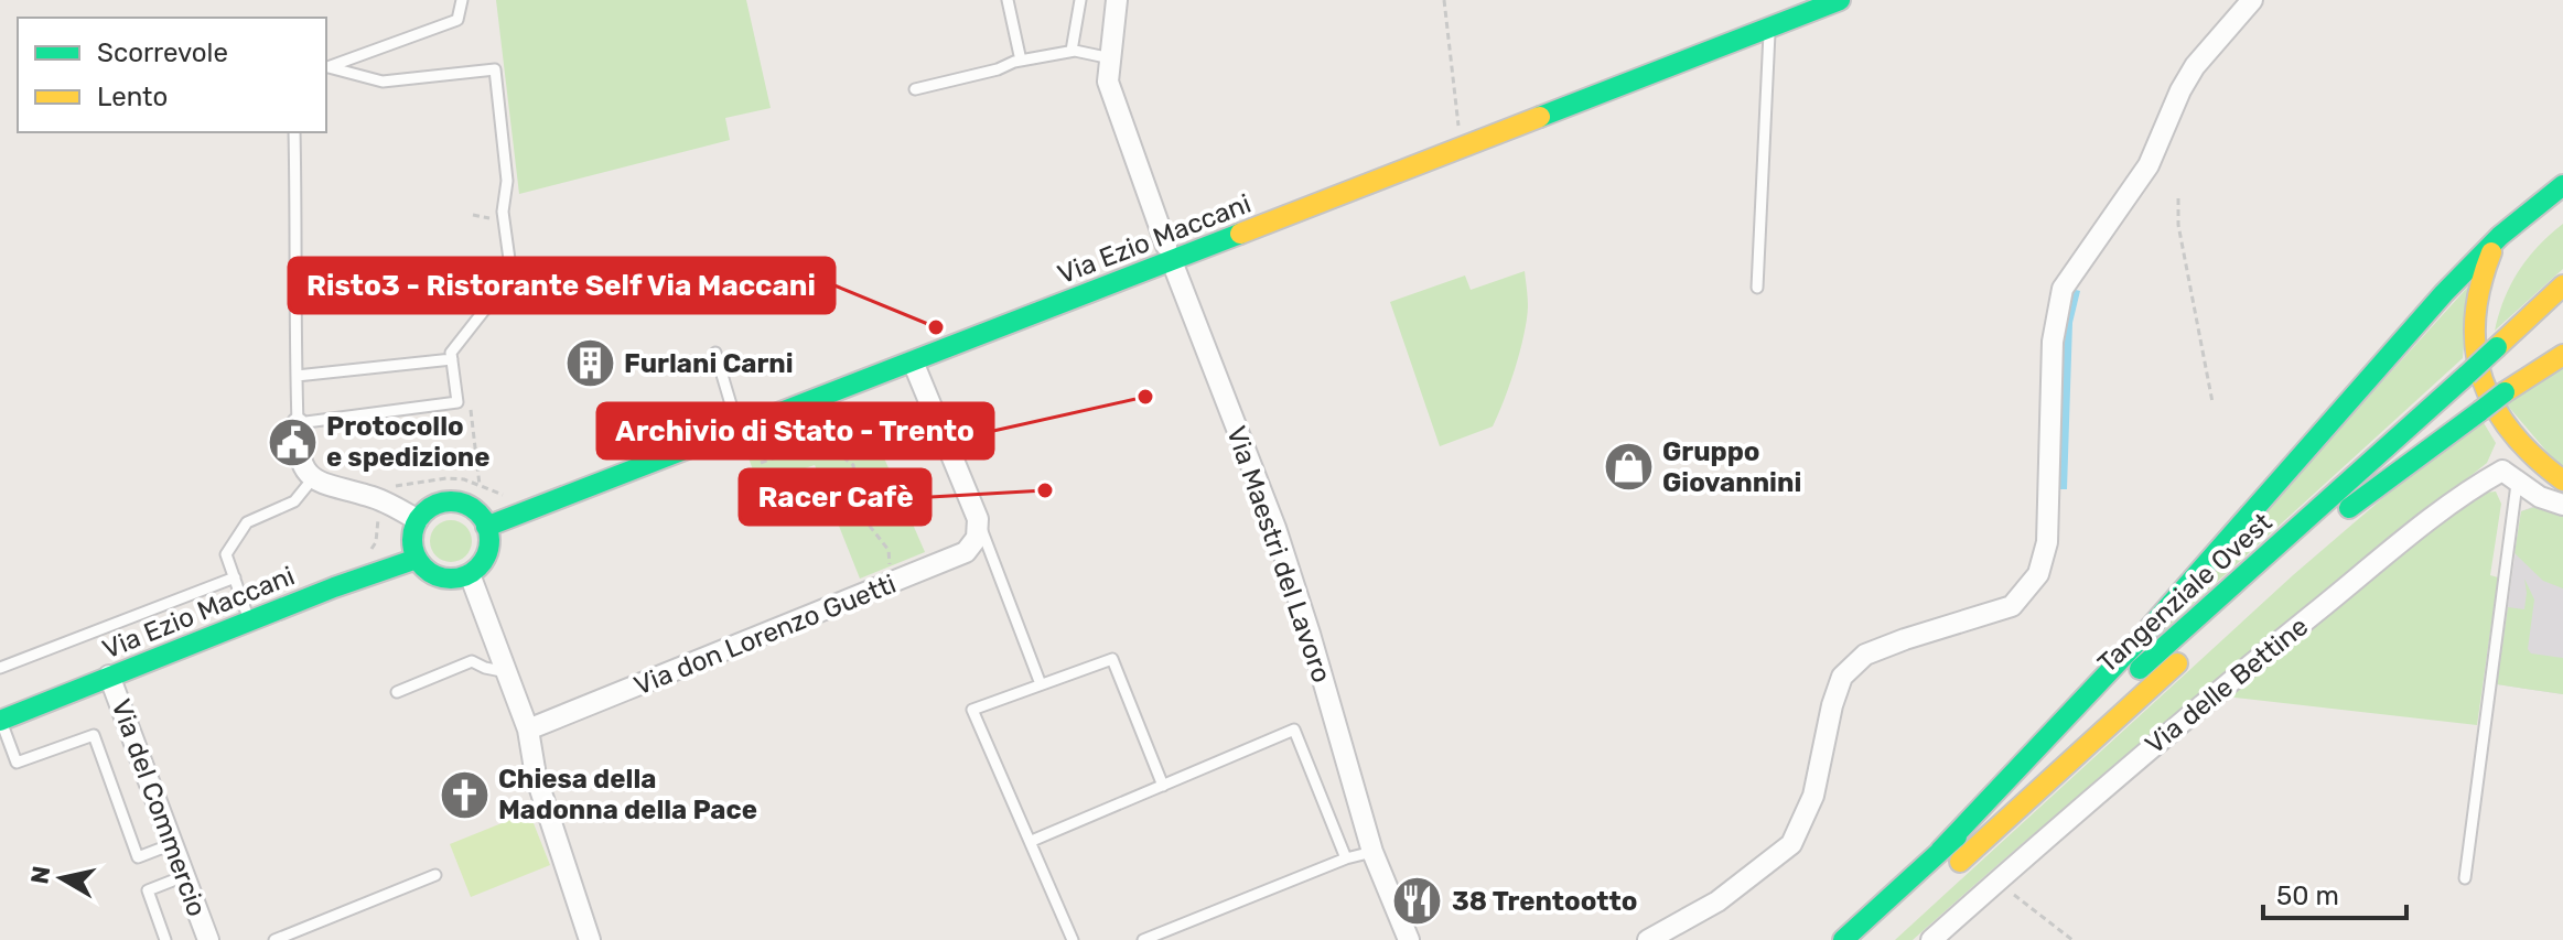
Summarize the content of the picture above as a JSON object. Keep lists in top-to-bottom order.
{
  "streets": {
    "main road": ["Via Ezio Maccani", "Tangenziale Ovest"],
    "street": [
      "Via Maestri del Lavoro",
      "Via don Lorenzo Guetti",
      "Via delle Bettine",
      "Via del Commercio"
    ]
  },
  "crossings": [
    ["Via Ezio Maccani", "Via Maestri del Lavoro"],
    ["Via Ezio Maccani", "Via del Commercio"]
  ],
  "places": {
    "other": ["Risto3 - Ristorante Self Via Maccani", "Archivio di Stato - Trento", "Racer Cafè"],
    "building": ["Furlani Carni"],
    "public building": ["Protocollo e spedizione"],
    "shop": ["Gruppo Giovannini"],
    "church": ["Chiesa della Madonna della Pace"],
    "restaurant": ["38 Trentootto"]
  },
  "legend": ["Scorrevole", "Lento"],
  "scale_bar": "50 m",
  "north": "left"
}
